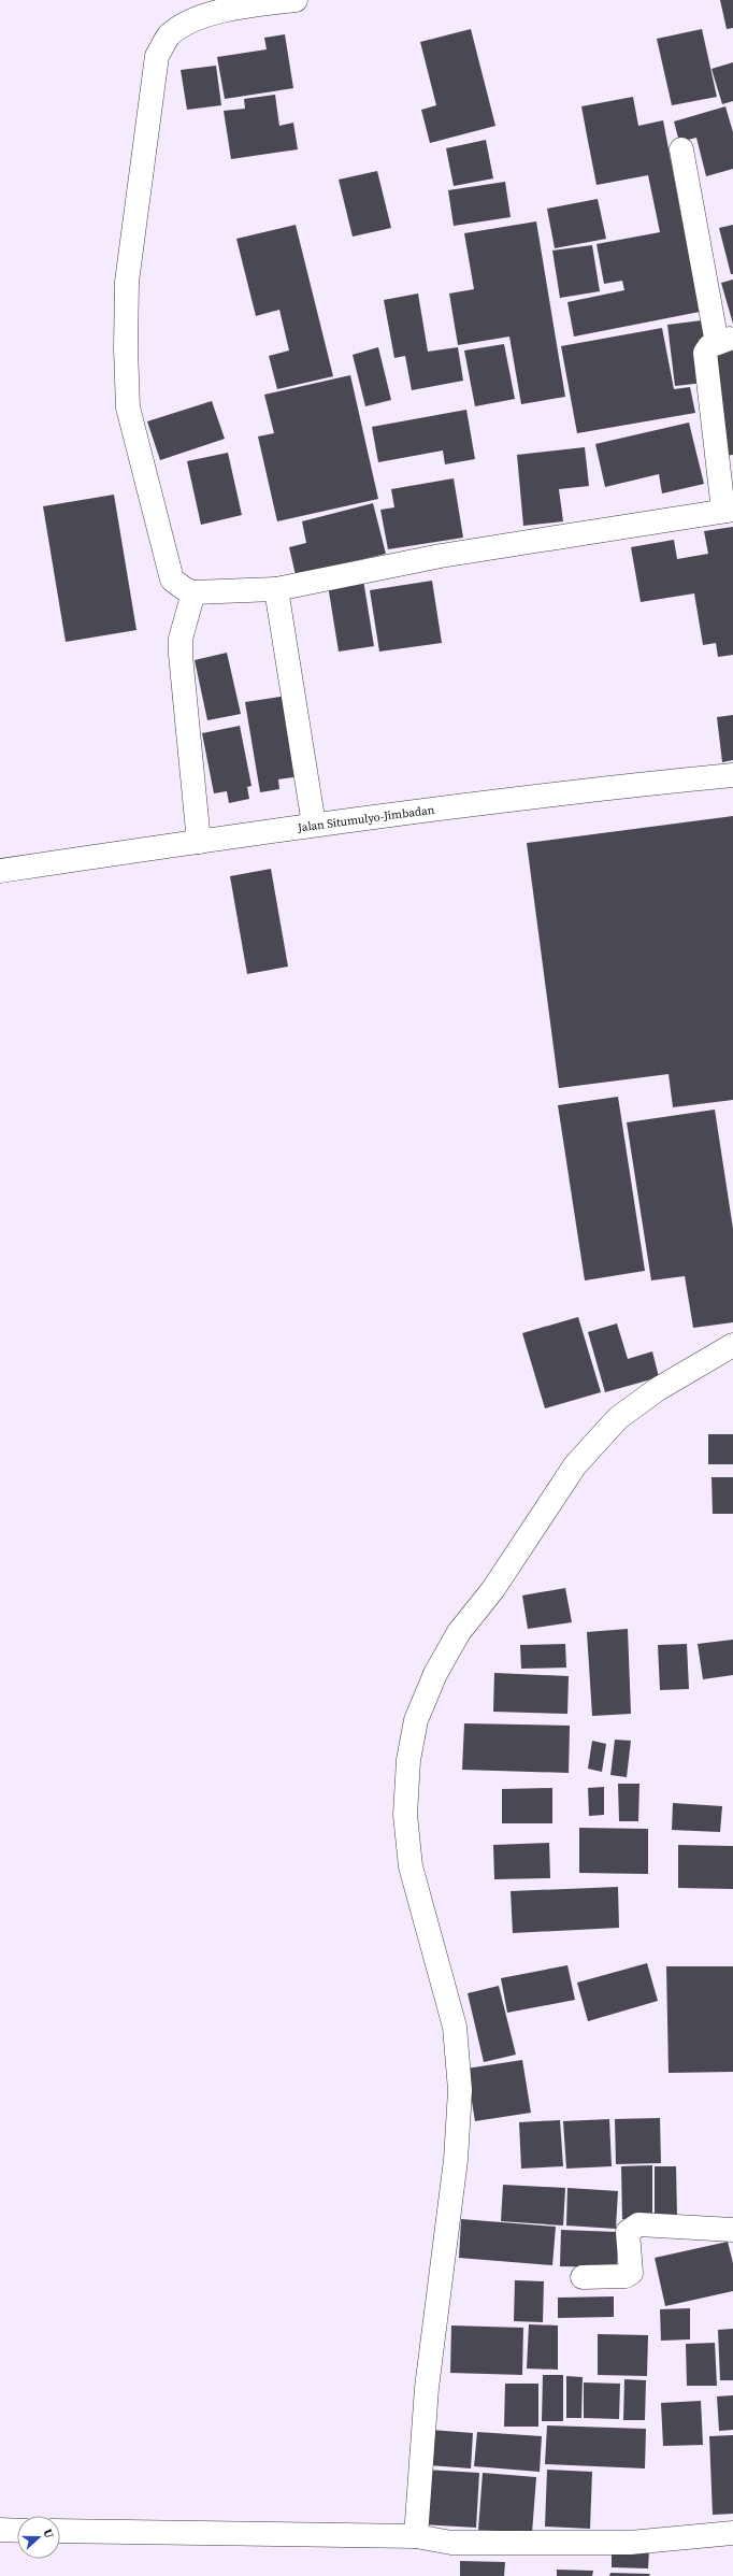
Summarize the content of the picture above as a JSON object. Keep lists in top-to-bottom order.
{
  "streets": {
    "street": ["Jalan Situmulyo-Jimbadan"]
  },
  "north": "right"
}
